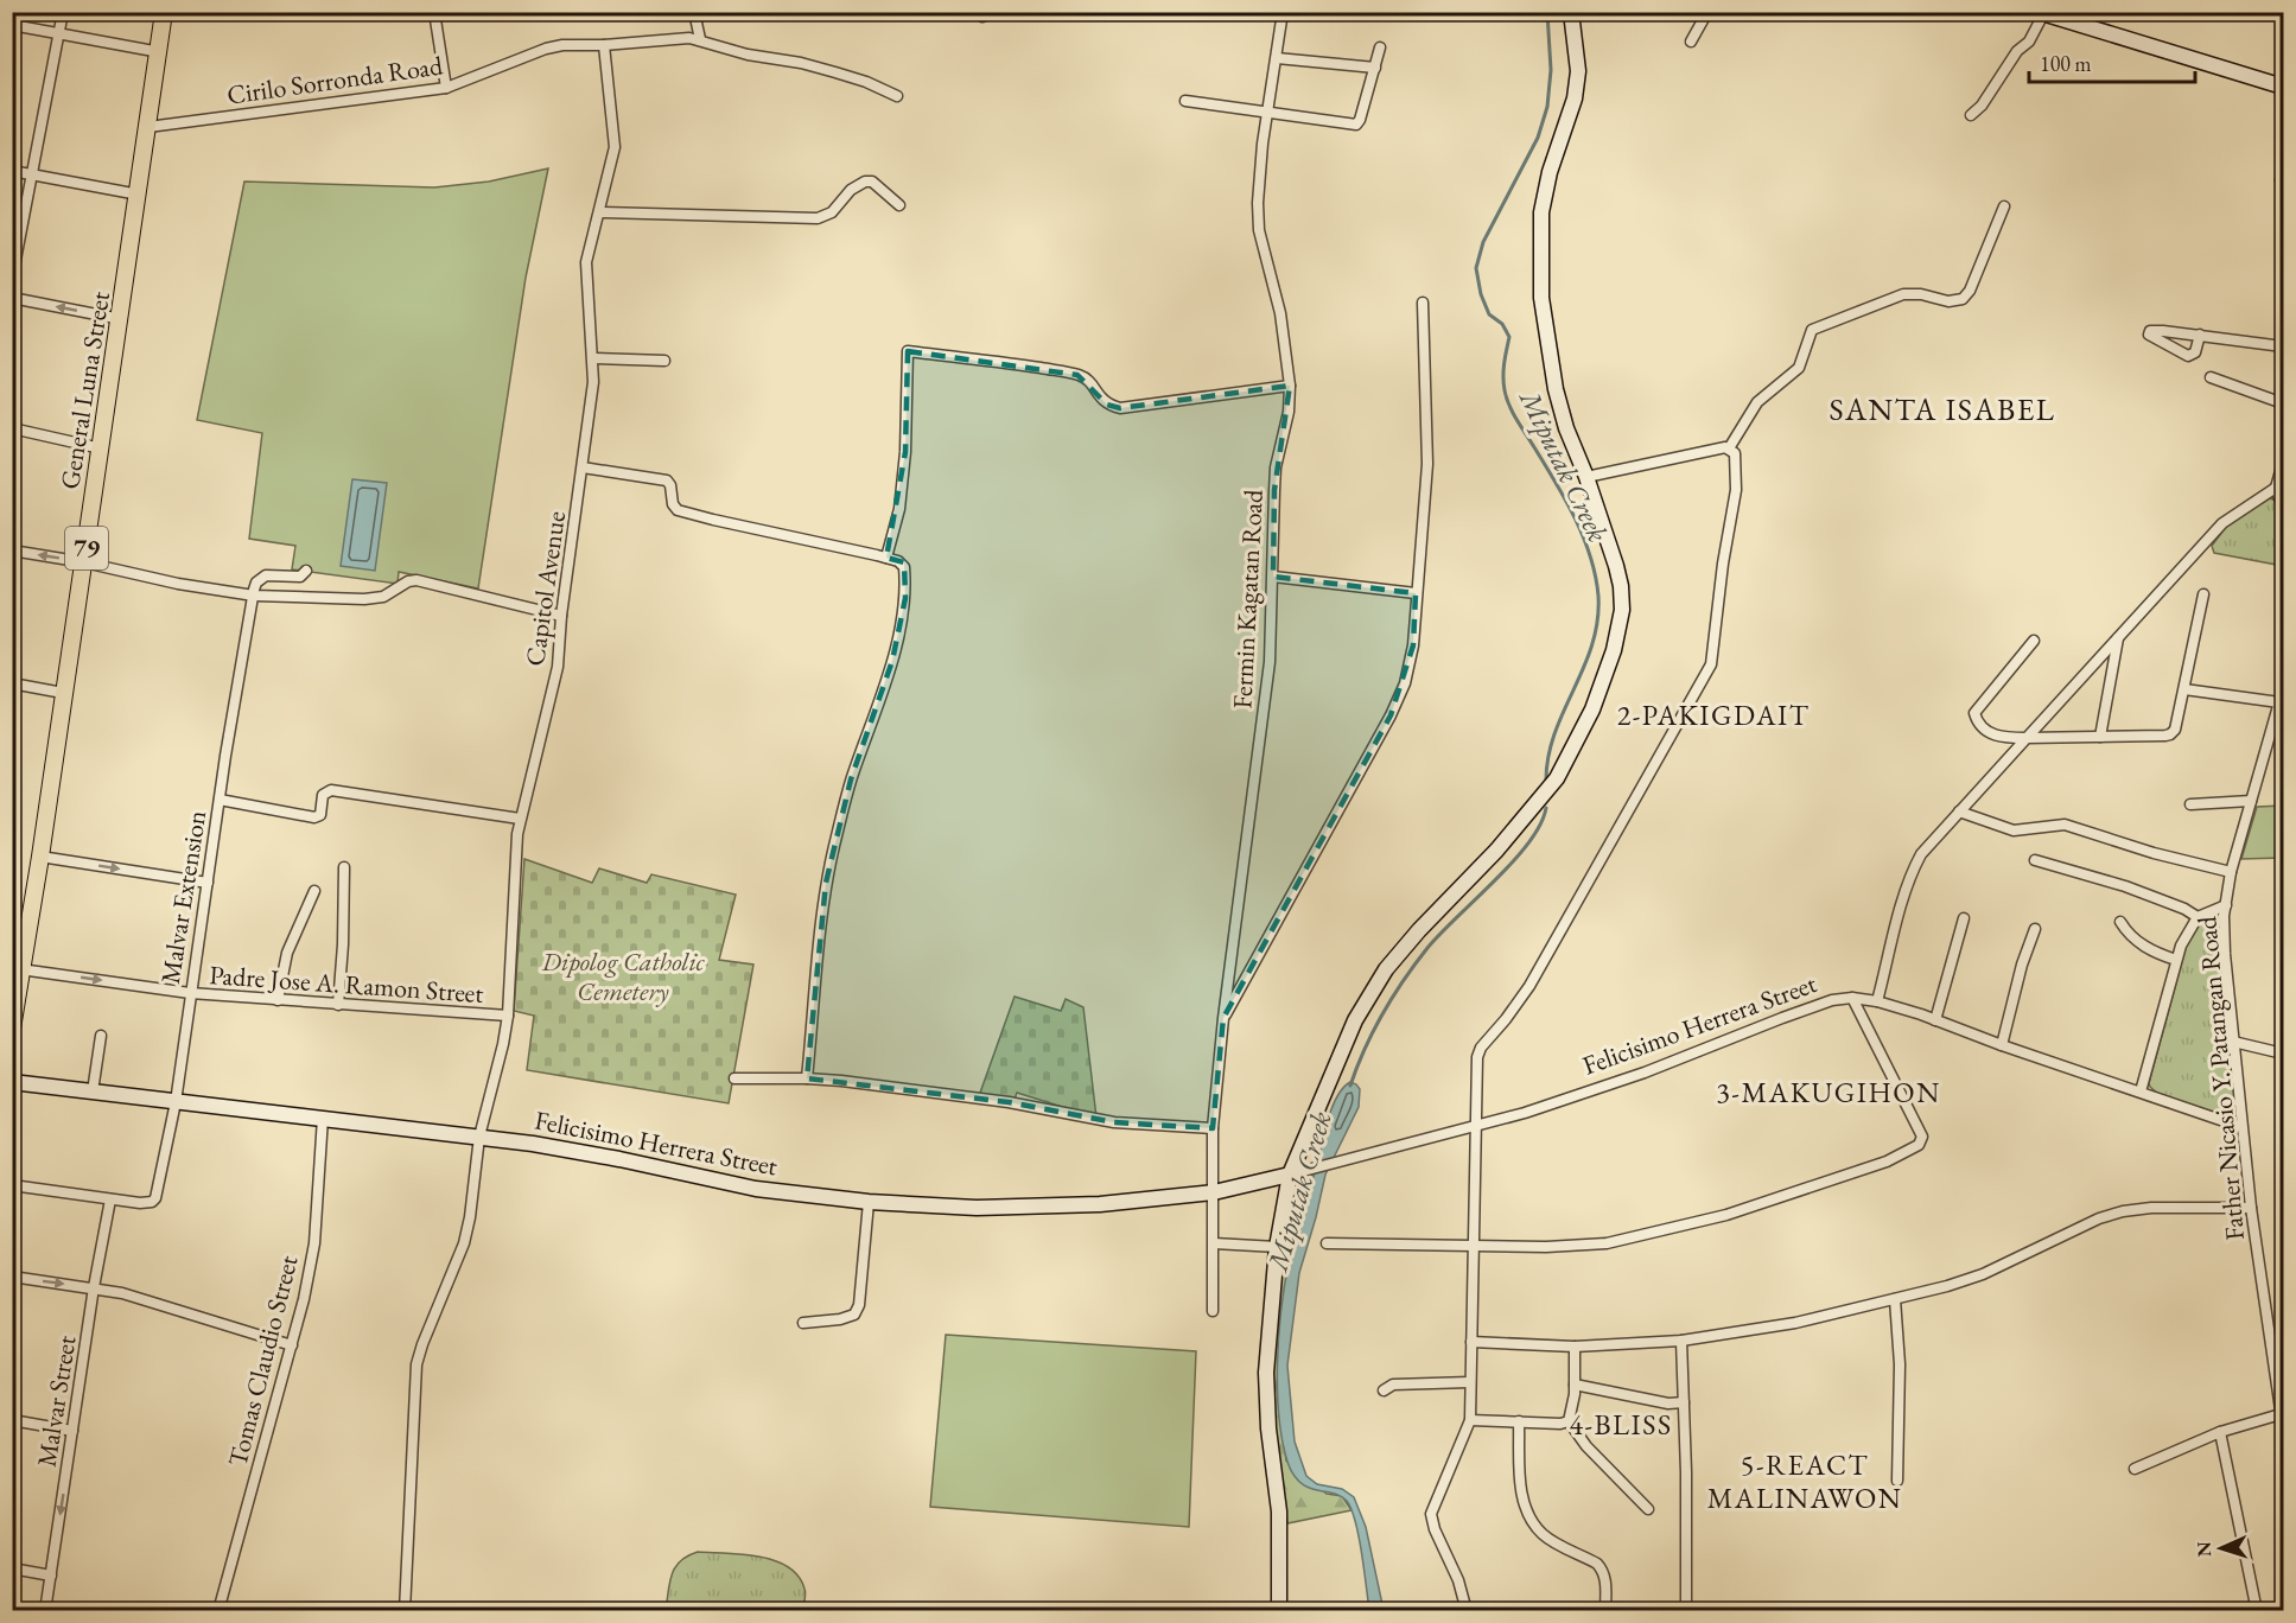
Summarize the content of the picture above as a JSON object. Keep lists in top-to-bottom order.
{
  "streets": {
    "main road": ["General Luna Street", "79", "Felicisimo Herrera Street"],
    "street": [
      "Cirilo Sorronda Road",
      "Capitol Avenue",
      "Fermin Kagatan Road",
      "Malvar Extension",
      "Padre Jose A. Ramon Street",
      "Father Nicasio Y. Patangan Road",
      "Tomas Claudio Street",
      "Malvar Street"
    ]
  },
  "crossings": [
    ["Cirilo Sorronda Road", "General Luna Street"],
    ["Cirilo Sorronda Road", "Capitol Avenue"],
    ["General Luna Street", "Padre Jose A. Ramon Street"],
    ["Capitol Avenue", "Padre Jose A. Ramon Street"],
    ["Capitol Avenue", "Felicisimo Herrera Street"],
    ["Fermin Kagatan Road", "Felicisimo Herrera Street"],
    ["Malvar Extension", "Padre Jose A. Ramon Street"],
    ["Malvar Extension", "Felicisimo Herrera Street"],
    ["Malvar Extension", "Malvar Street"],
    ["Felicisimo Herrera Street", "Father Nicasio Y. Patangan Road"],
    ["Felicisimo Herrera Street", "Tomas Claudio Street"]
  ],
  "one_way": ["Padre Jose A. Ramon Street", "Malvar Street"],
  "districts": [
    "SANTA ISABEL",
    "2-PAKIGDAIT",
    "3-MAKUGIHON",
    "4-BLISS",
    "5-REACT MALINAWON"
  ],
  "water": ["Miputak Creek"],
  "parks": ["Dipolog Catholic Cemetery"],
  "scale_bar": "100 m",
  "north": "left"
}
